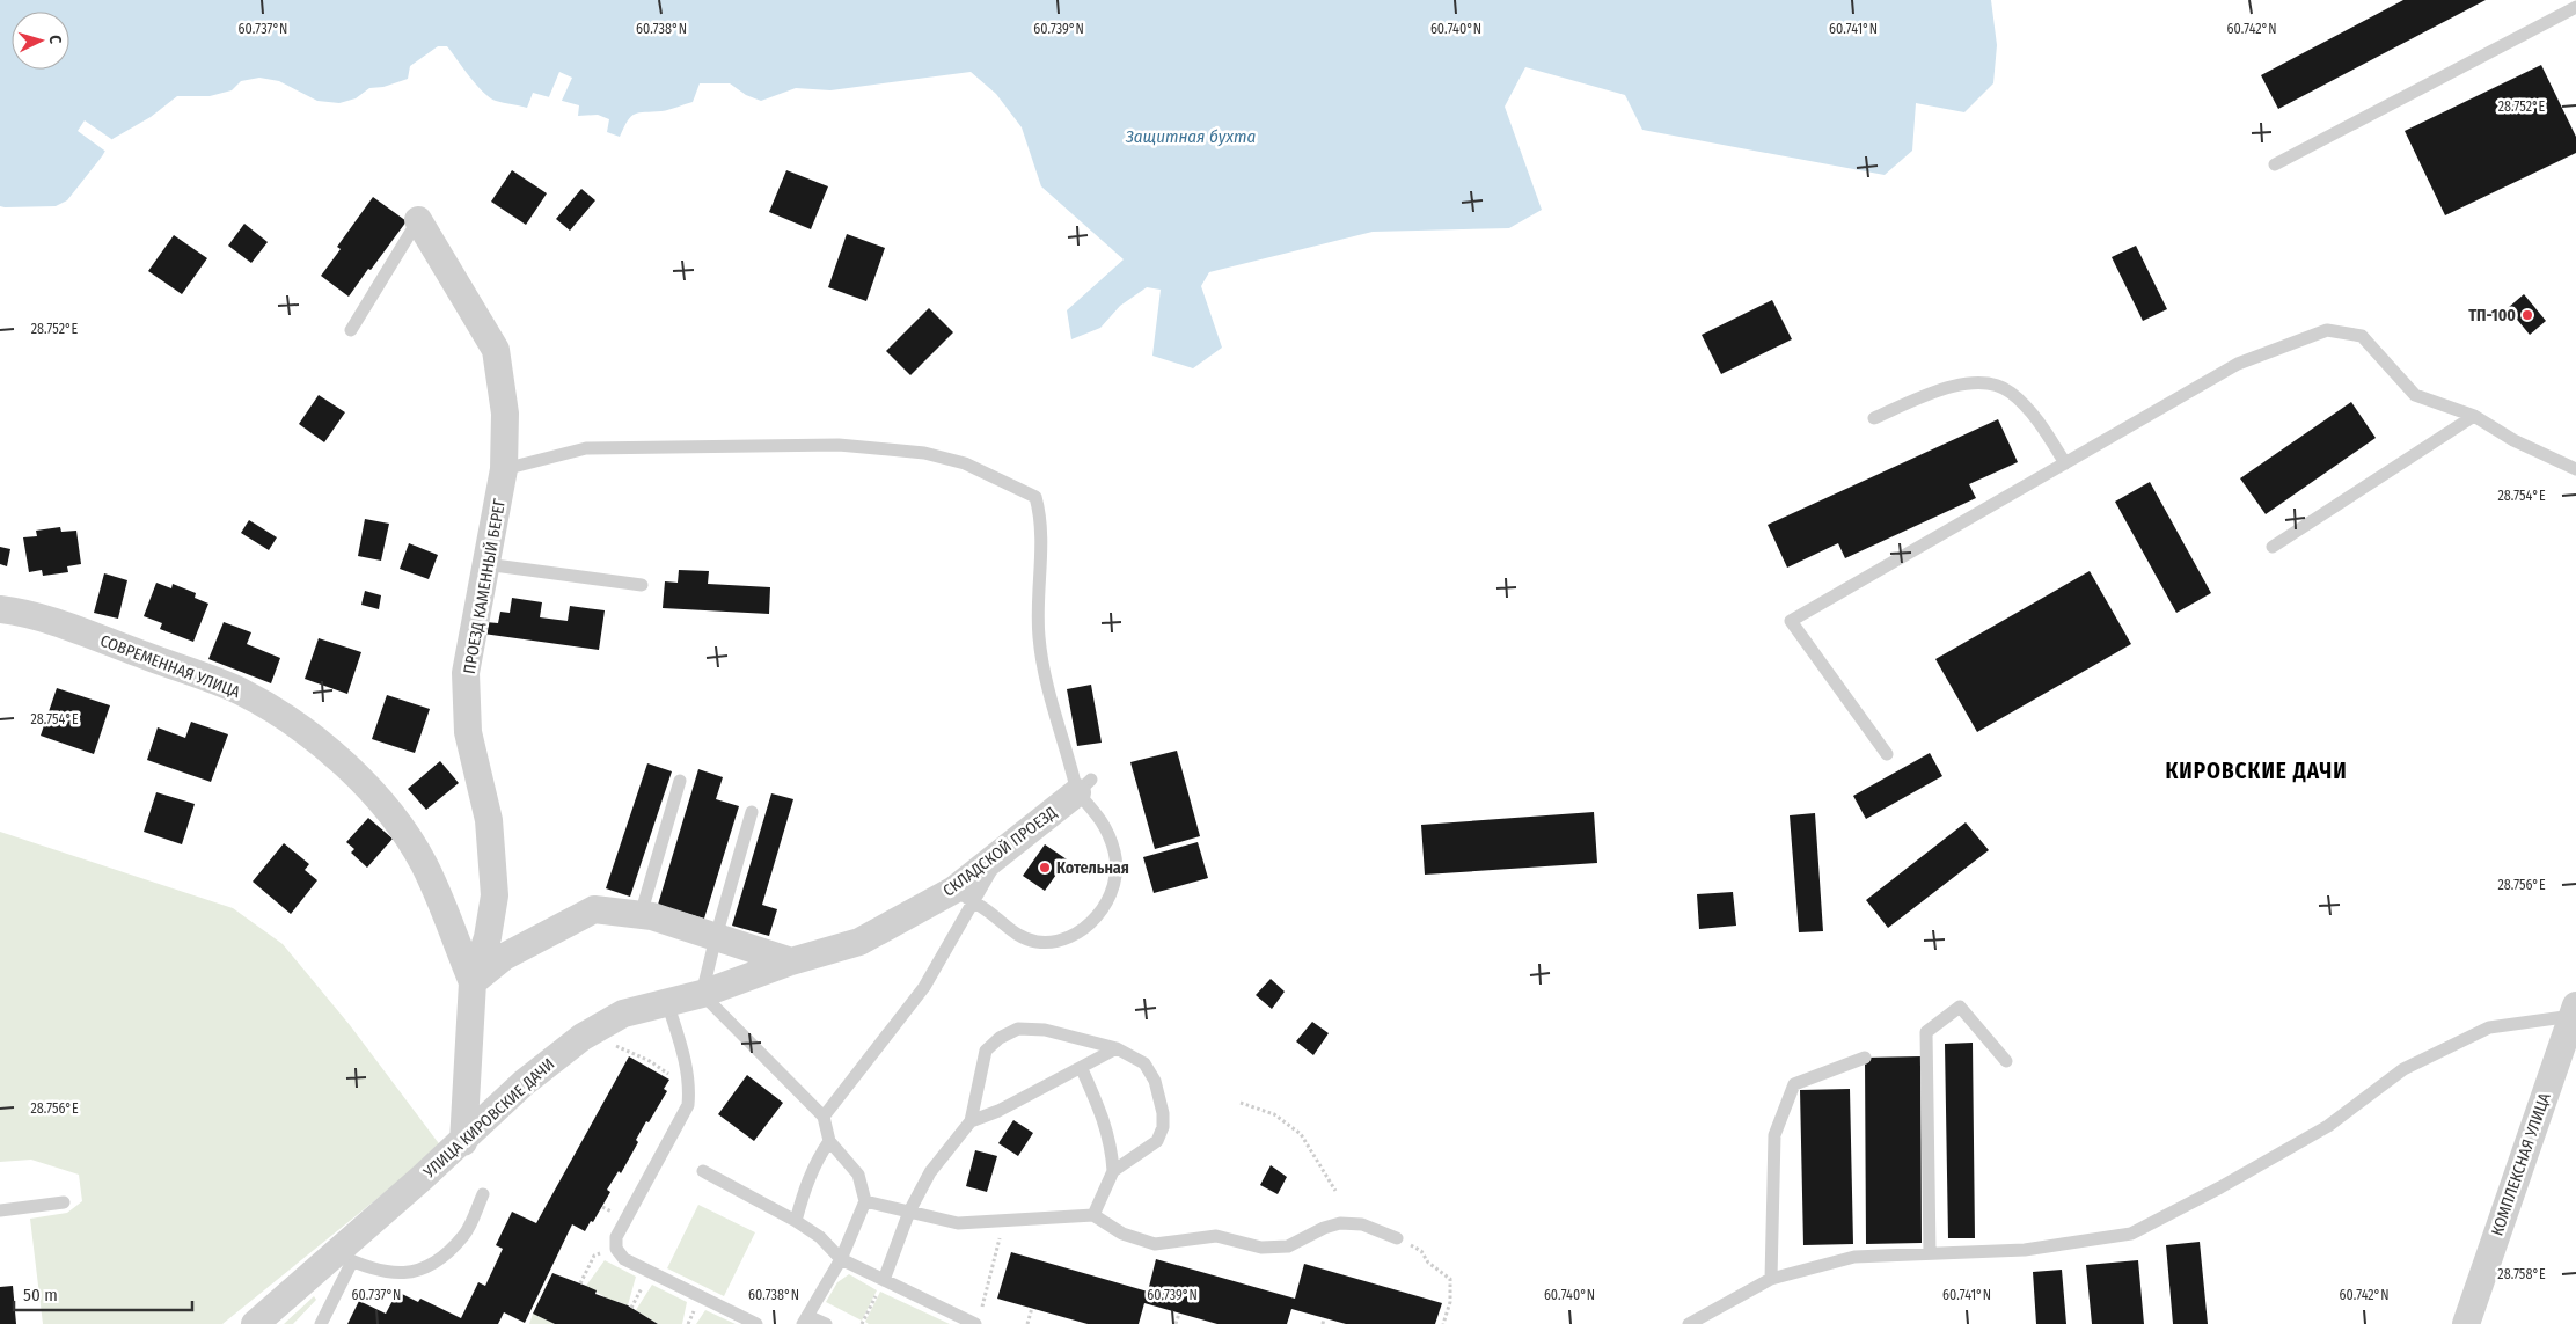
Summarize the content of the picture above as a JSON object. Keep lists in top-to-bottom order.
{
  "streets": {
    "street": [
      "ПРОЕЗД КАМЕННЫЙ БЕРЕГ",
      "СОВРЕМЕННАЯ УЛИЦА",
      "СКЛАДСКОЙ ПРОЕЗД",
      "УЛИЦА КИРОВСКИЕ ДАЧИ",
      "КОМПЛЕКСНАЯ УЛИЦА"
    ]
  },
  "crossings": [
    ["ПРОЕЗД КАМЕННЫЙ БЕРЕГ", "СОВРЕМЕННАЯ УЛИЦА"],
    ["ПРОЕЗД КАМЕННЫЙ БЕРЕГ", "УЛИЦА КИРОВСКИЕ ДАЧИ"],
    ["СКЛАДСКОЙ ПРОЕЗД", "УЛИЦА КИРОВСКИЕ ДАЧИ"]
  ],
  "districts": ["КИРОВСКИЕ ДАЧИ"],
  "water": ["Защитная бухта"],
  "places": ["ТП-100", "Котельная"],
  "scale_bar": "50 m",
  "north": "right",
  "coordinates": [
    "60.737°N",
    "60.738°N",
    "60.739°N",
    "60.740°N",
    "60.741°N",
    "60.742°N",
    "28.752°E",
    "28.754°E",
    "28.756°E",
    "28.758°E"
  ]
}
